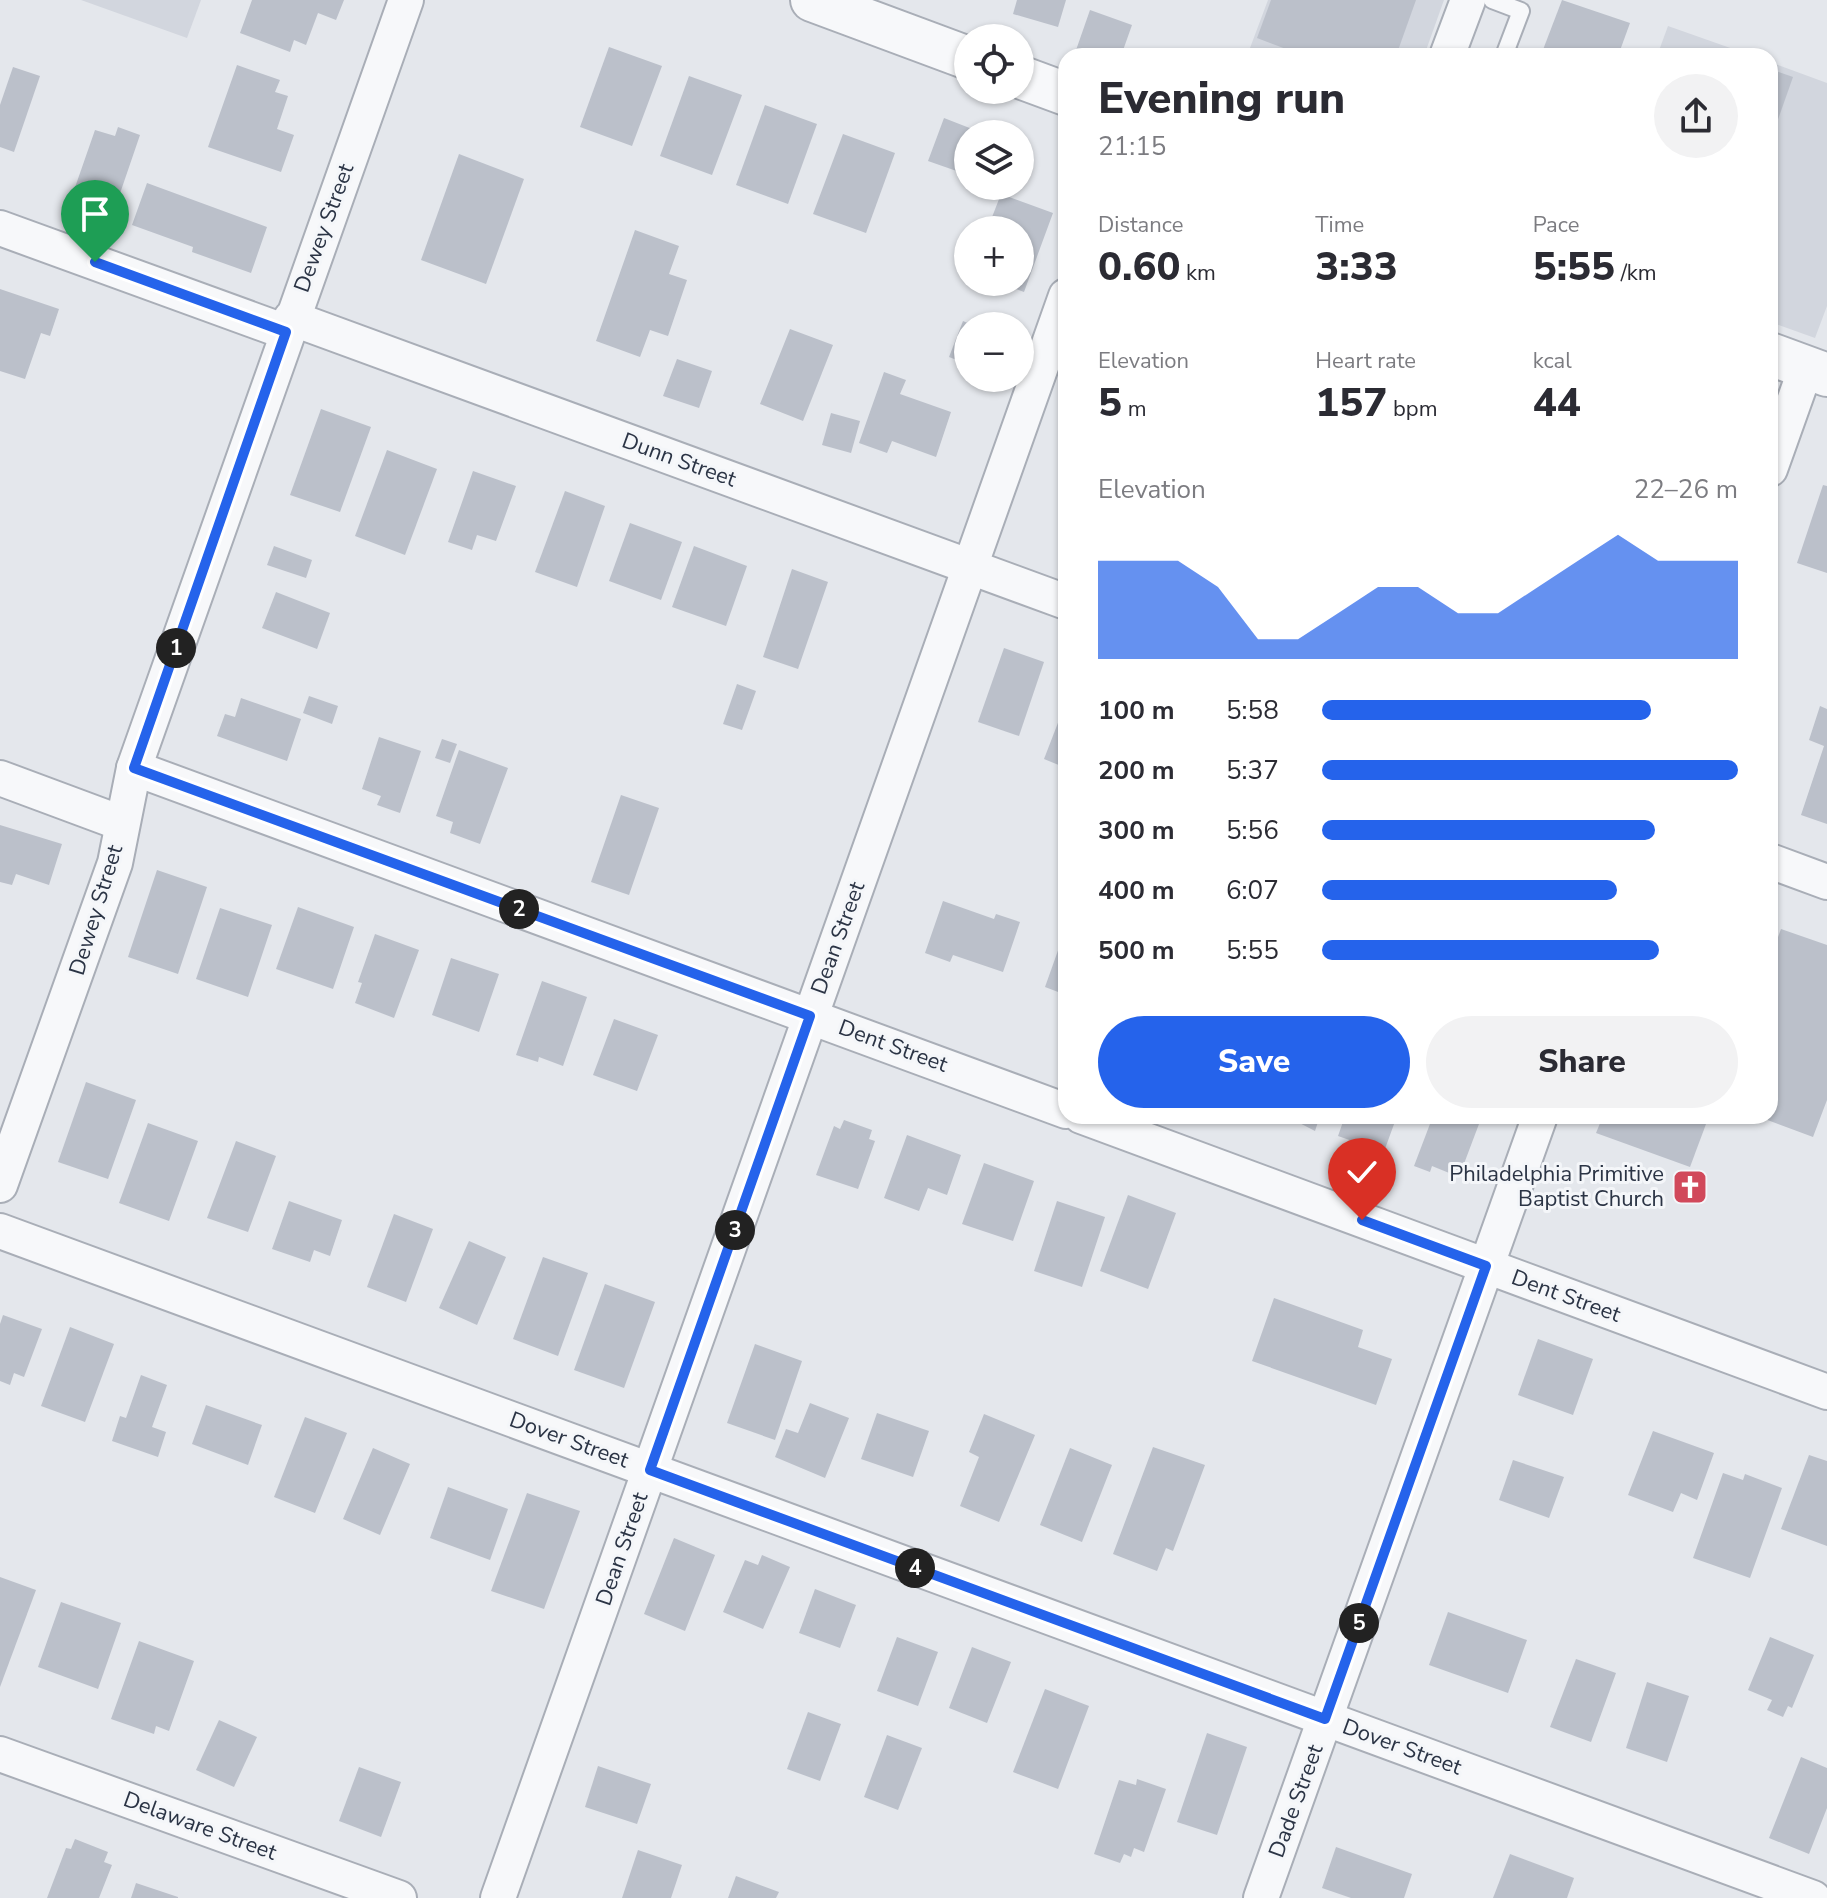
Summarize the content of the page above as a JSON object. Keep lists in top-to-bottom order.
{
  "streets": {
    "street": [
      "Dewey Street",
      "Dunn Street",
      "Dean Street",
      "Dent Street",
      "Dover Street",
      "Dade Street",
      "Delaware Street"
    ]
  },
  "crossings": [
    ["Dewey Street", "Dunn Street"],
    ["Dewey Street", "Dent Street"],
    ["Dunn Street", "Dean Street"],
    ["Dean Street", "Dent Street"],
    ["Dean Street", "Dover Street"],
    ["Dent Street", "Dade Street"],
    ["Dover Street", "Dade Street"]
  ],
  "places": {
    "church": ["Philadelphia Primitive Baptist Church"]
  },
  "page": {
    "map_buttons": ["+", "−"],
    "heading": ["Evening run", "21:15"],
    "stats": [
      ["Distance", "0.60 km"],
      ["Time", "3:33"],
      ["Pace", "5:55 /km"],
      ["Elevation", "5 m"],
      ["Heart rate", "157 bpm"],
      ["kcal", "44"]
    ],
    "chart": ["Elevation", "22–26 m"],
    "pins": [
      "1",
      "2",
      "3",
      "4",
      "5"
    ],
    "list": [
      {
        "name": "100 m",
        "note": "5:58"
      },
      {
        "name": "200 m",
        "note": "5:37"
      },
      {
        "name": "300 m",
        "note": "5:56"
      },
      {
        "name": "400 m",
        "note": "6:07"
      },
      {
        "name": "500 m",
        "note": "5:55"
      }
    ],
    "buttons": ["Save", "Share"]
  }
}
